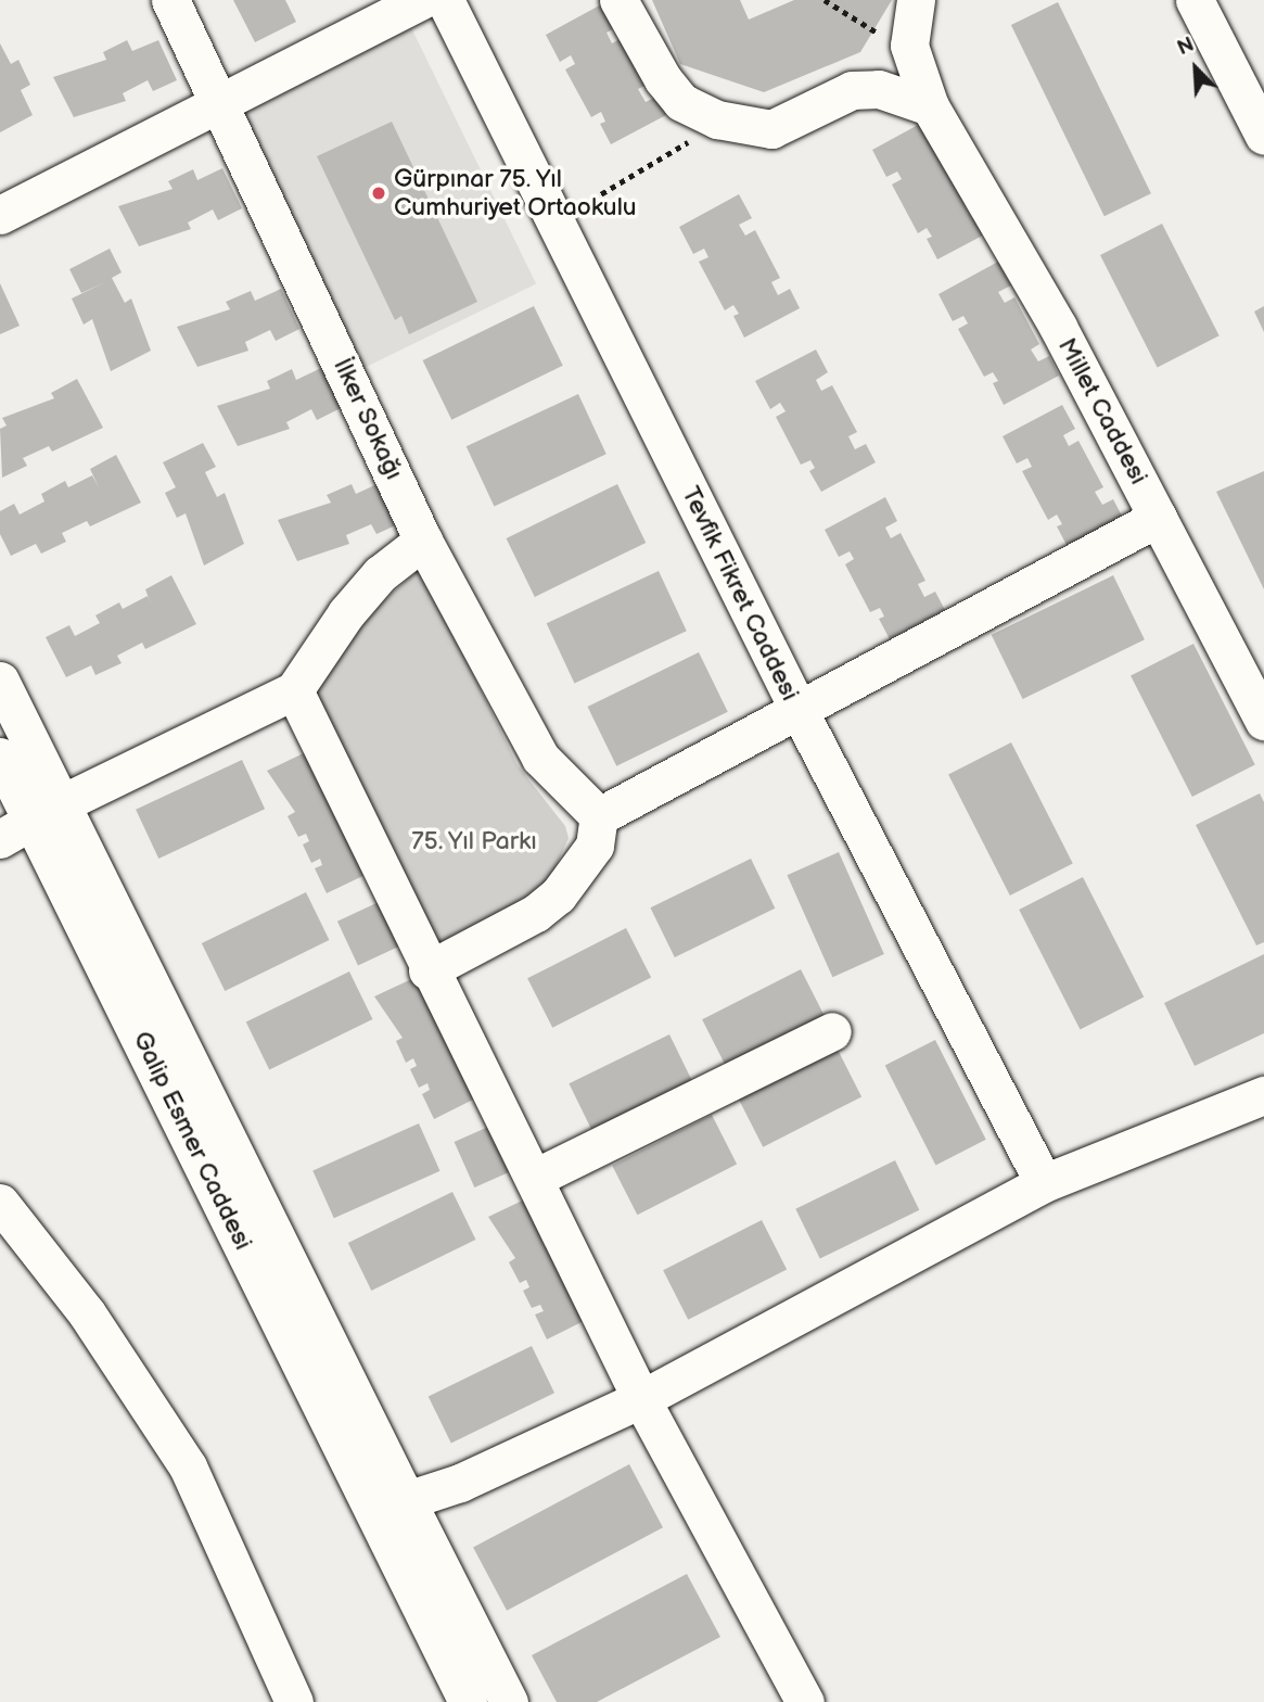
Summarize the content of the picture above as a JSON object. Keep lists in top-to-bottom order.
{
  "streets": {
    "street": [
      "Millet Caddesi",
      "İlker Sokağı",
      "Tevfik Fikret Caddesi",
      "Galip Esmer Caddesi"
    ]
  },
  "parks": ["75. Yıl Parkı"],
  "places": ["Gürpınar 75. Yıl Cumhuriyet Ortaokulu"],
  "north": "top left"
}
